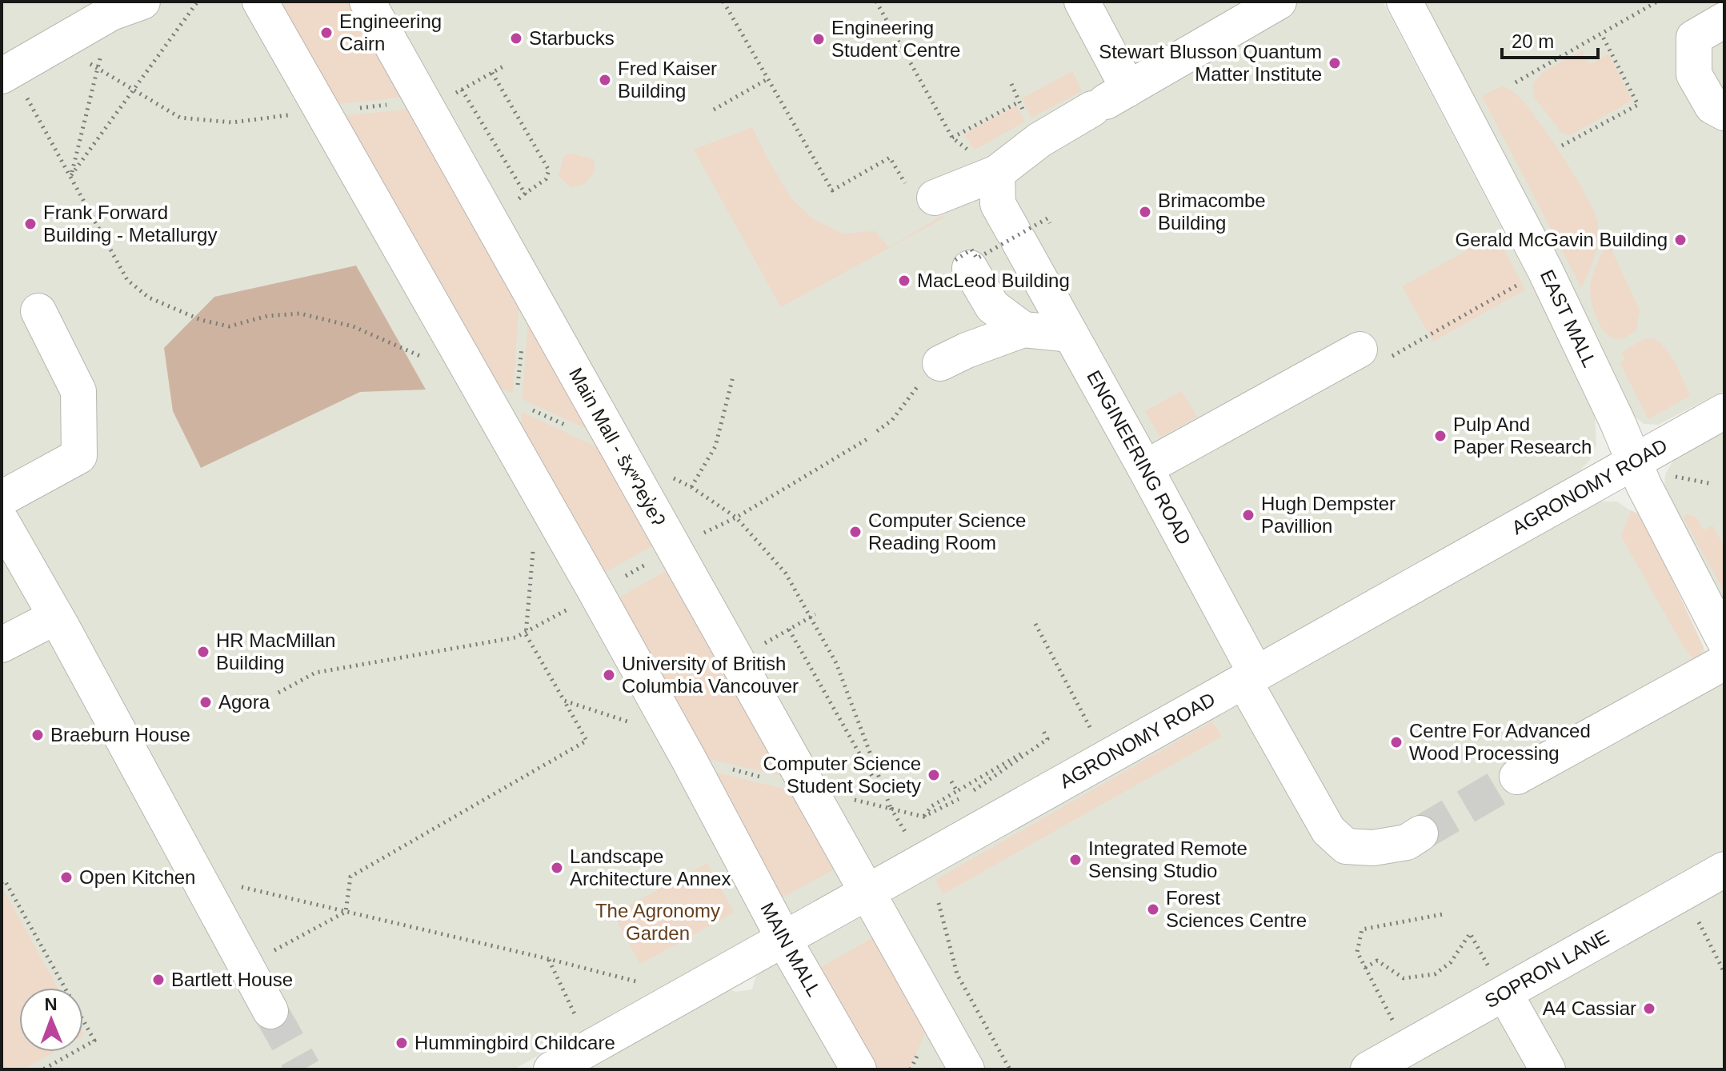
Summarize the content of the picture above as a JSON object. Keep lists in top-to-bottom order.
{
  "streets": {
    "street": [
      "EAST MALL",
      "Main Mall - šxʷʔey̓eʔ",
      "ENGINEERING ROAD",
      "AGRONOMY ROAD",
      "MAIN MALL",
      "SOPRON LANE"
    ]
  },
  "crossings": [
    ["EAST MALL", "AGRONOMY ROAD"],
    ["Main Mall - šxʷʔey̓eʔ", "AGRONOMY ROAD"],
    ["ENGINEERING ROAD", "AGRONOMY ROAD"],
    ["AGRONOMY ROAD", "MAIN MALL"]
  ],
  "parks": ["The Agronomy Garden"],
  "places": [
    "Engineering Cairn",
    "Starbucks",
    "Engineering Student Centre",
    "Stewart Blusson Quantum Matter Institute",
    "Fred Kaiser Building",
    "Brimacombe Building",
    "Frank Forward Building - Metallurgy",
    "Gerald McGavin Building",
    "MacLeod Building",
    "Pulp And Paper Research",
    "Hugh Dempster Pavillion",
    "Computer Science Reading Room",
    "HR MacMillan Building",
    "University of British Columbia Vancouver",
    "Agora",
    "Braeburn House",
    "Centre For Advanced Wood Processing",
    "Computer Science Student Society",
    "Integrated Remote Sensing Studio",
    "Landscape Architecture Annex",
    "Open Kitchen",
    "Forest Sciences Centre",
    "Bartlett House",
    "A4 Cassiar",
    "Hummingbird Childcare"
  ],
  "scale_bar": "20 m",
  "north": "top"
}
